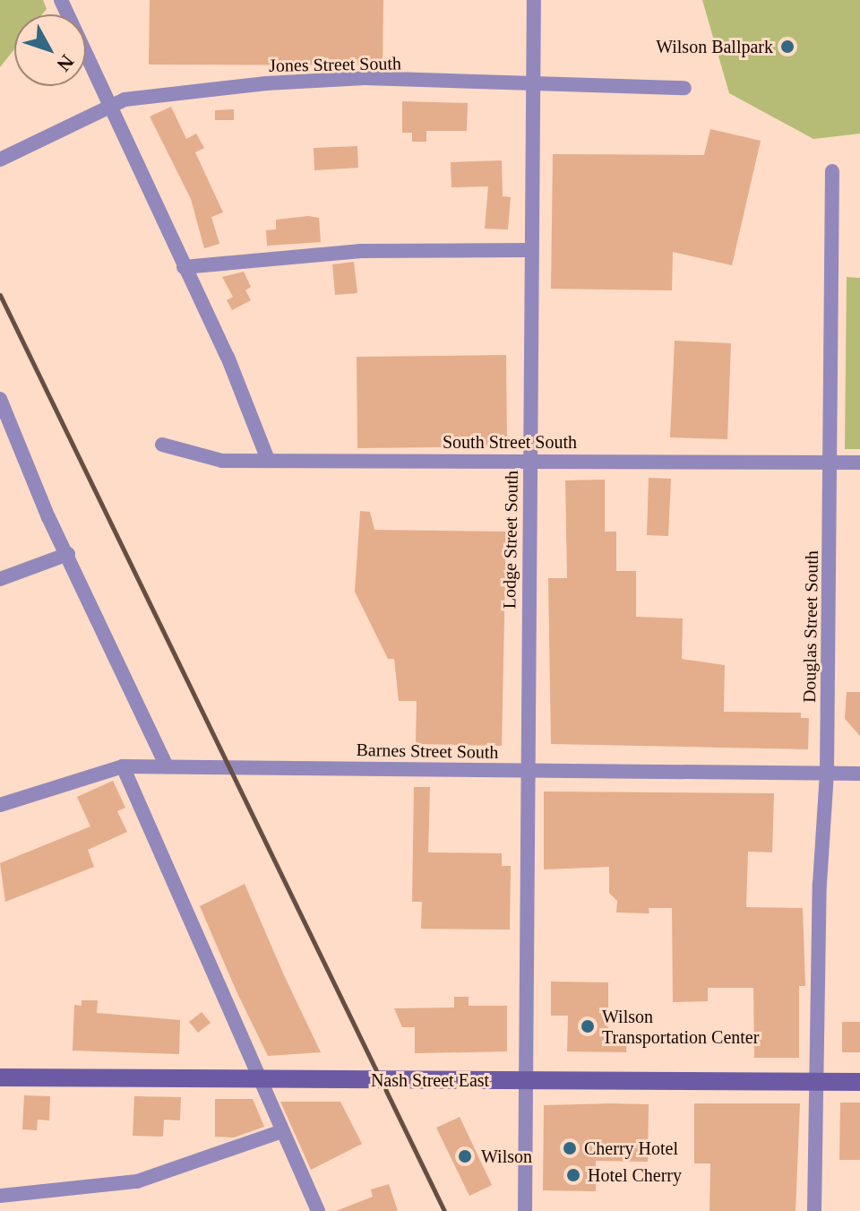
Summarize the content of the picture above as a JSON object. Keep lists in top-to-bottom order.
{
  "streets": {
    "main road": ["Nash Street East"],
    "street": [
      "Jones Street South",
      "South Street South",
      "Lodge Street South",
      "Douglas Street South",
      "Barnes Street South"
    ]
  },
  "crossings": [
    ["Jones Street South", "Lodge Street South"],
    ["South Street South", "Lodge Street South"],
    ["South Street South", "Douglas Street South"],
    ["Lodge Street South", "Barnes Street South"],
    ["Lodge Street South", "Nash Street East"],
    ["Douglas Street South", "Barnes Street South"],
    ["Douglas Street South", "Nash Street East"]
  ],
  "places": [
    "Wilson Ballpark",
    "Wilson Transportation Center",
    "Cherry Hotel",
    "Wilson",
    "Hotel Cherry"
  ],
  "north": "bottom right"
}
